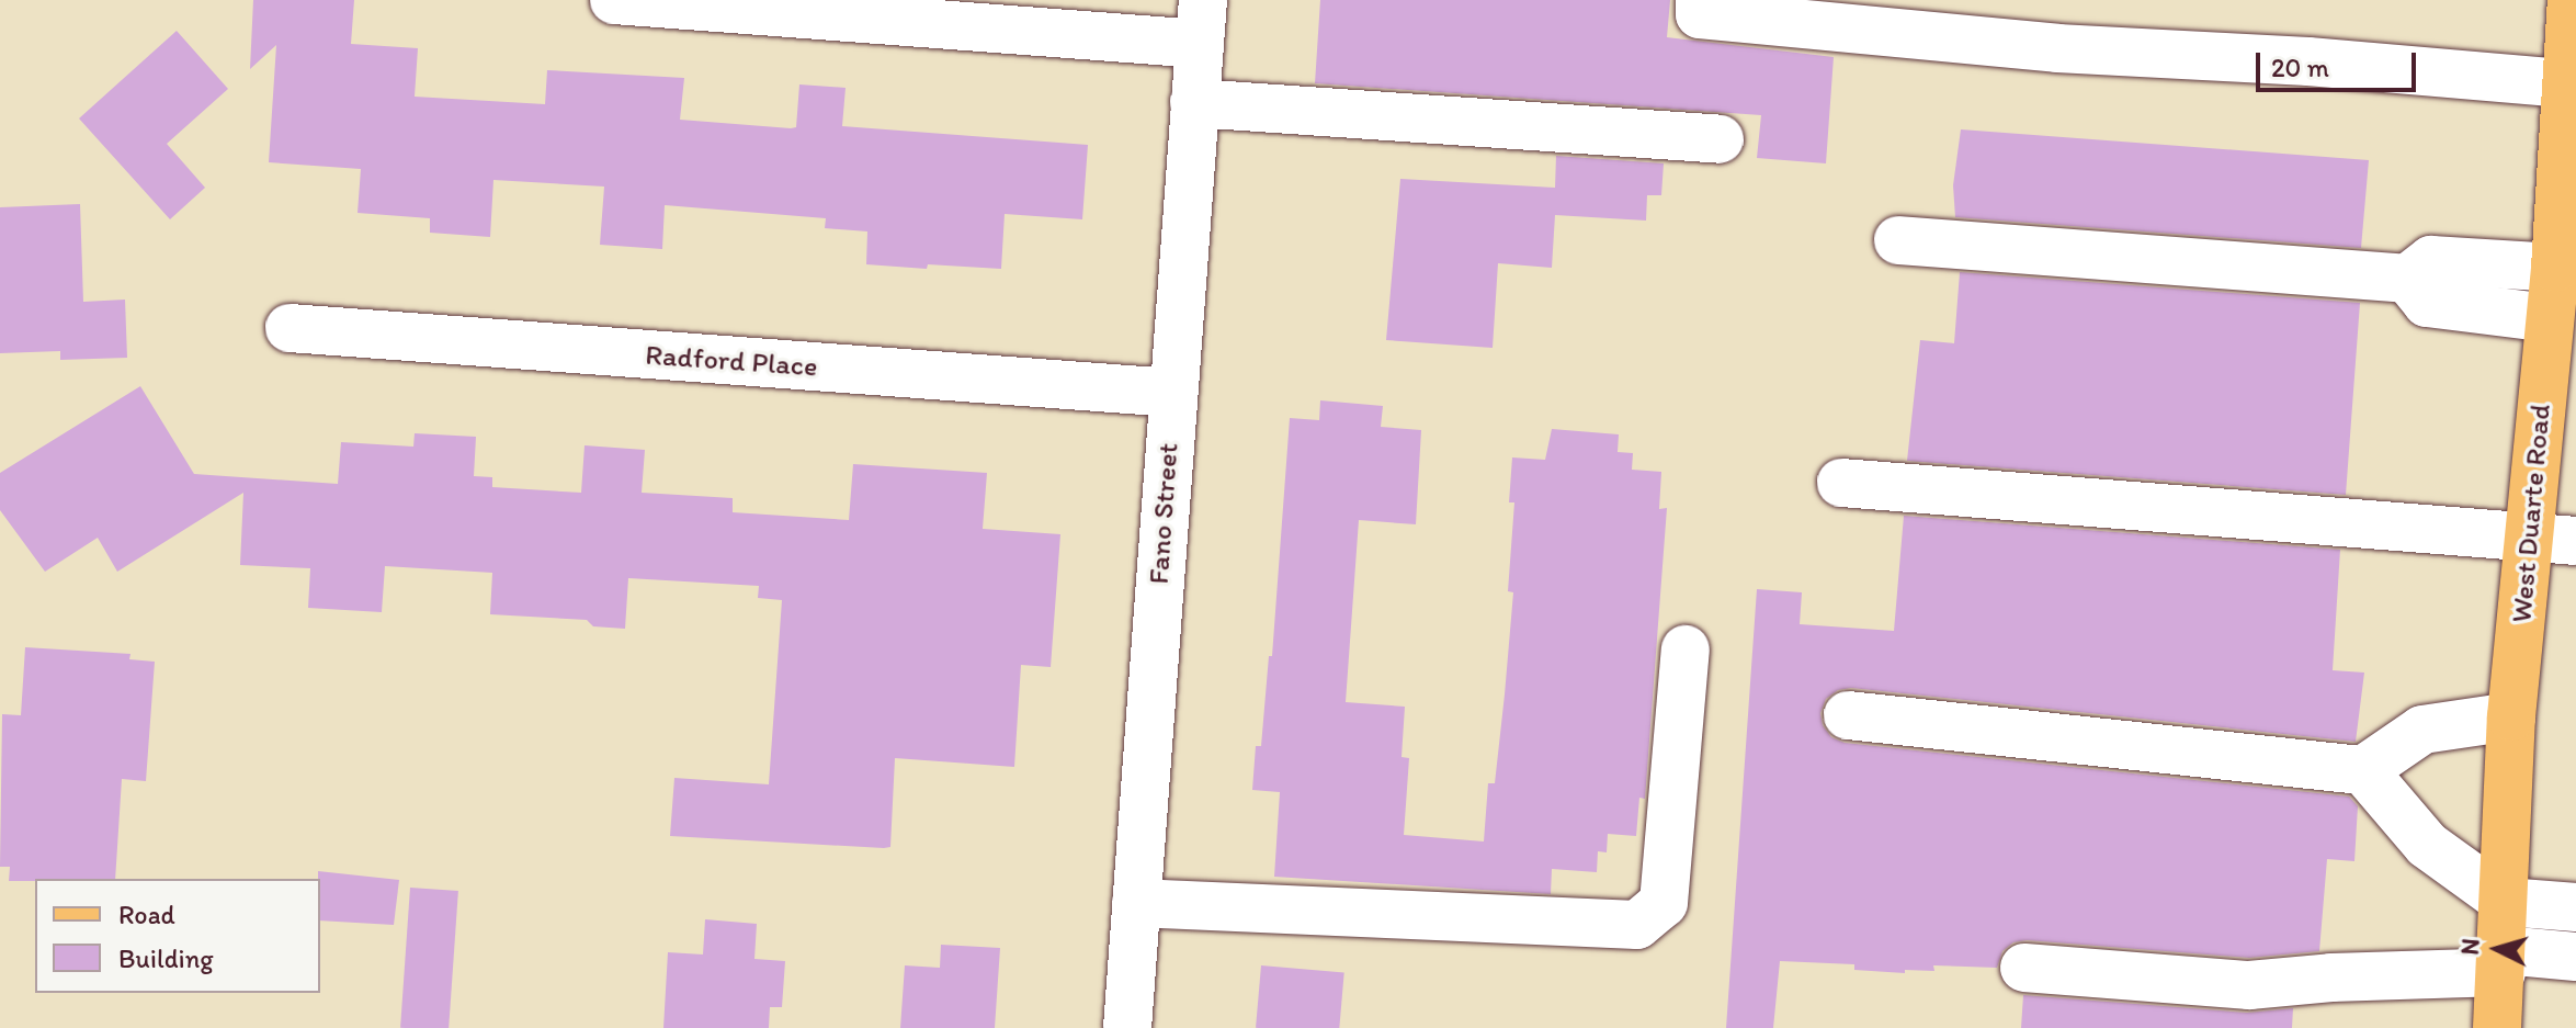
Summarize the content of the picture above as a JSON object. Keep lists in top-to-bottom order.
{
  "streets": {
    "main road": ["West Duarte Road"],
    "street": ["Radford Place", "Fano Street"]
  },
  "crossings": [
    ["Radford Place", "Fano Street"]
  ],
  "legend": ["Road", "Building"],
  "scale_bar": "20 m",
  "north": "left"
}
